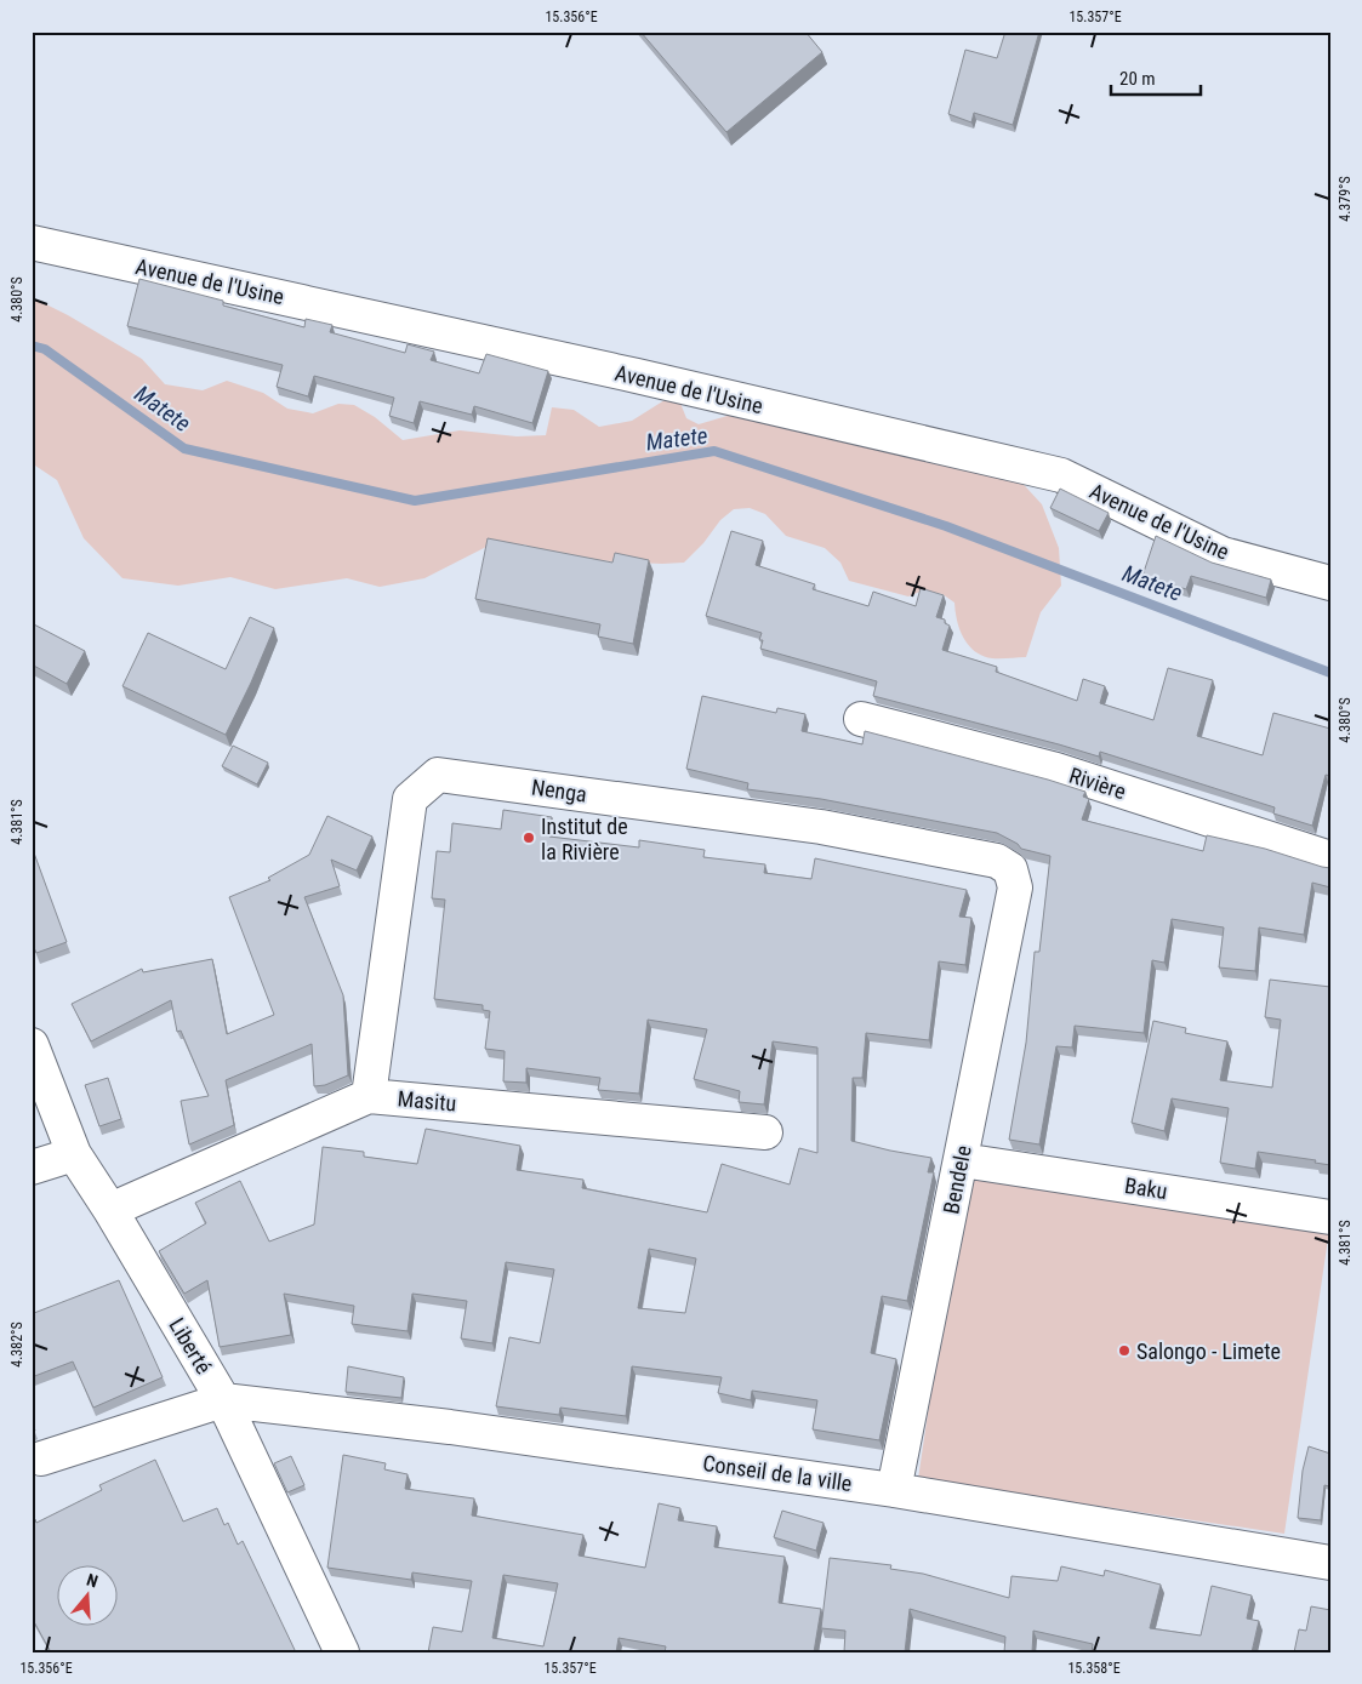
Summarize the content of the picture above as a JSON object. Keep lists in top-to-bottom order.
{
  "streets": {
    "street": [
      "Avenue de l'Usine",
      "Rivière",
      "Nenga",
      "Masitu",
      "Bendele",
      "Baku",
      "Liberté",
      "Conseil de la ville"
    ]
  },
  "crossings": [
    ["Nenga", "Masitu"],
    ["Nenga", "Bendele"],
    ["Masitu", "Liberté"],
    ["Bendele", "Baku"],
    ["Bendele", "Conseil de la ville"],
    ["Liberté", "Conseil de la ville"]
  ],
  "water": ["Matete"],
  "places": ["Institut de la Rivière", "Salongo - Limete"],
  "scale_bar": "20 m",
  "north": "top",
  "coordinates": [
    "15.356°E",
    "15.357°E",
    "4.379°S",
    "4.380°S",
    "4.381°S",
    "4.382°S",
    "15.358°E"
  ]
}
